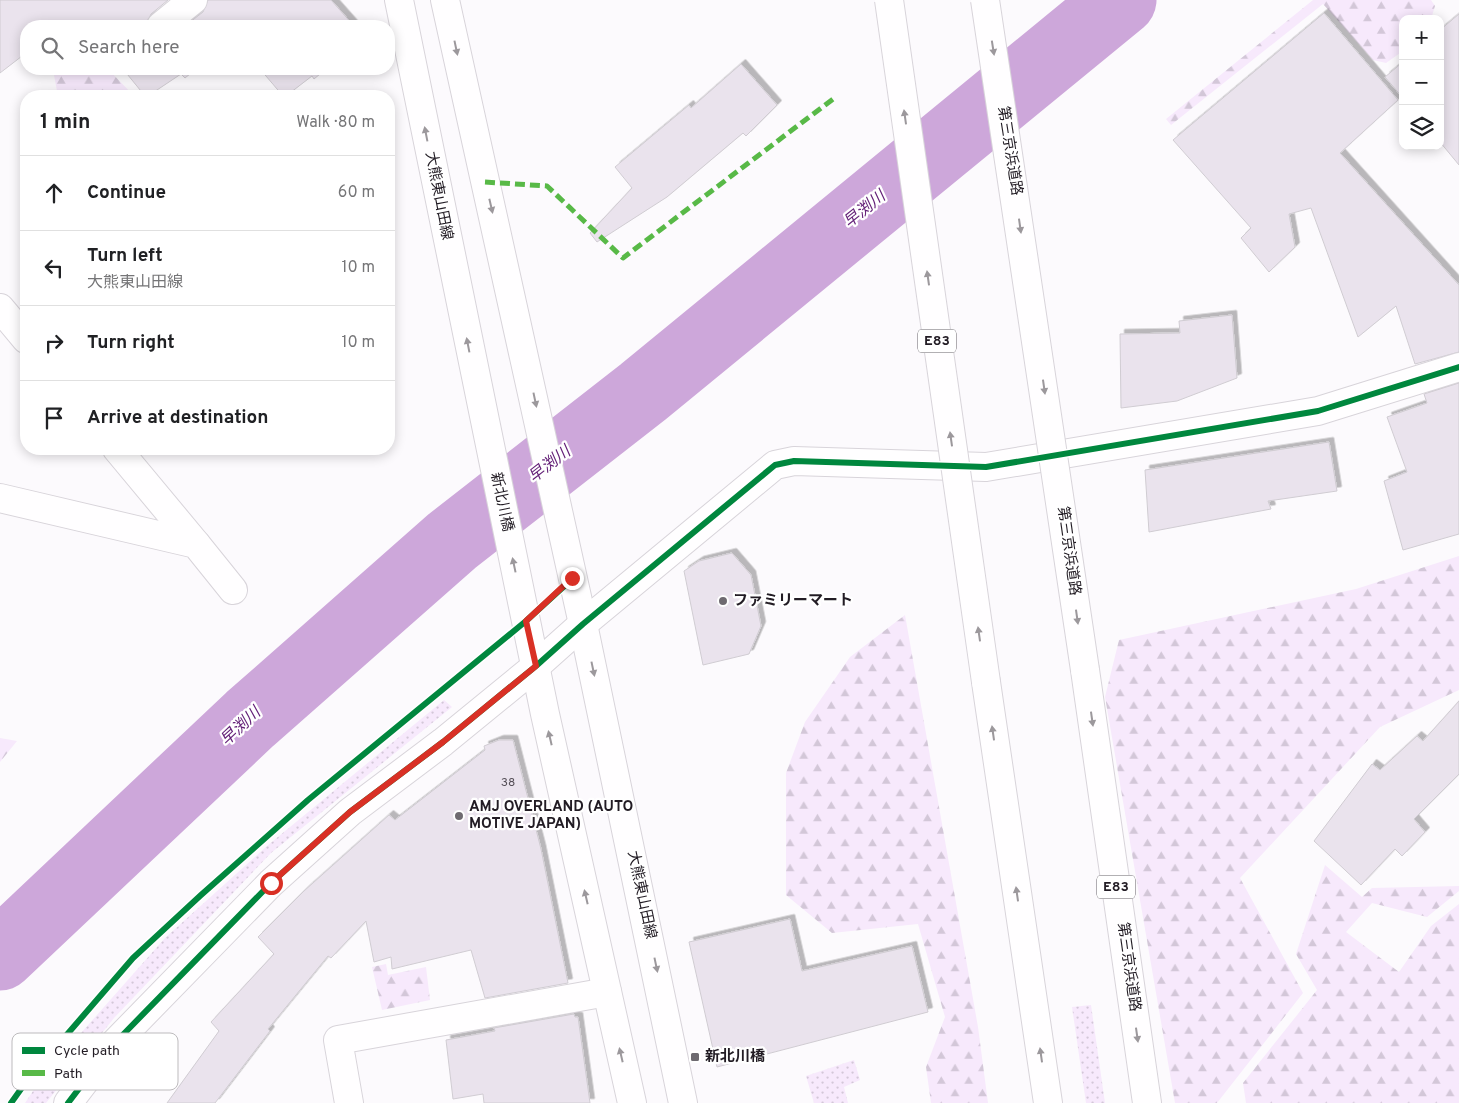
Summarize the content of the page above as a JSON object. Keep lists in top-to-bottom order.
{
  "streets": {
    "main road": [
      "第三京浜道路",
      "大熊東山田線",
      "E83",
      "新北川橋"
    ]
  },
  "crossings": [
    ["大熊東山田線", "新北川橋"]
  ],
  "one_way": ["新北川橋"],
  "water": ["早渕川"],
  "places": {
    "other": ["ファミリーマート", "AMJ OVERLAND (AUTO MOTIVE JAPAN)"],
    "transit": ["新北川橋"]
  },
  "house_numbers": ["38"],
  "legend": ["Cycle path", "Path"],
  "page": {
    "map_buttons": ["+", "−"],
    "search": "Search here",
    "heading": ["1 min", "Walk · 80 m"],
    "list": [
      ["Continue", "60 m"],
      ["Turn left", "大熊東山田線", "10 m"],
      ["Turn right", "10 m"],
      "Arrive at destination"
    ]
  }
}
